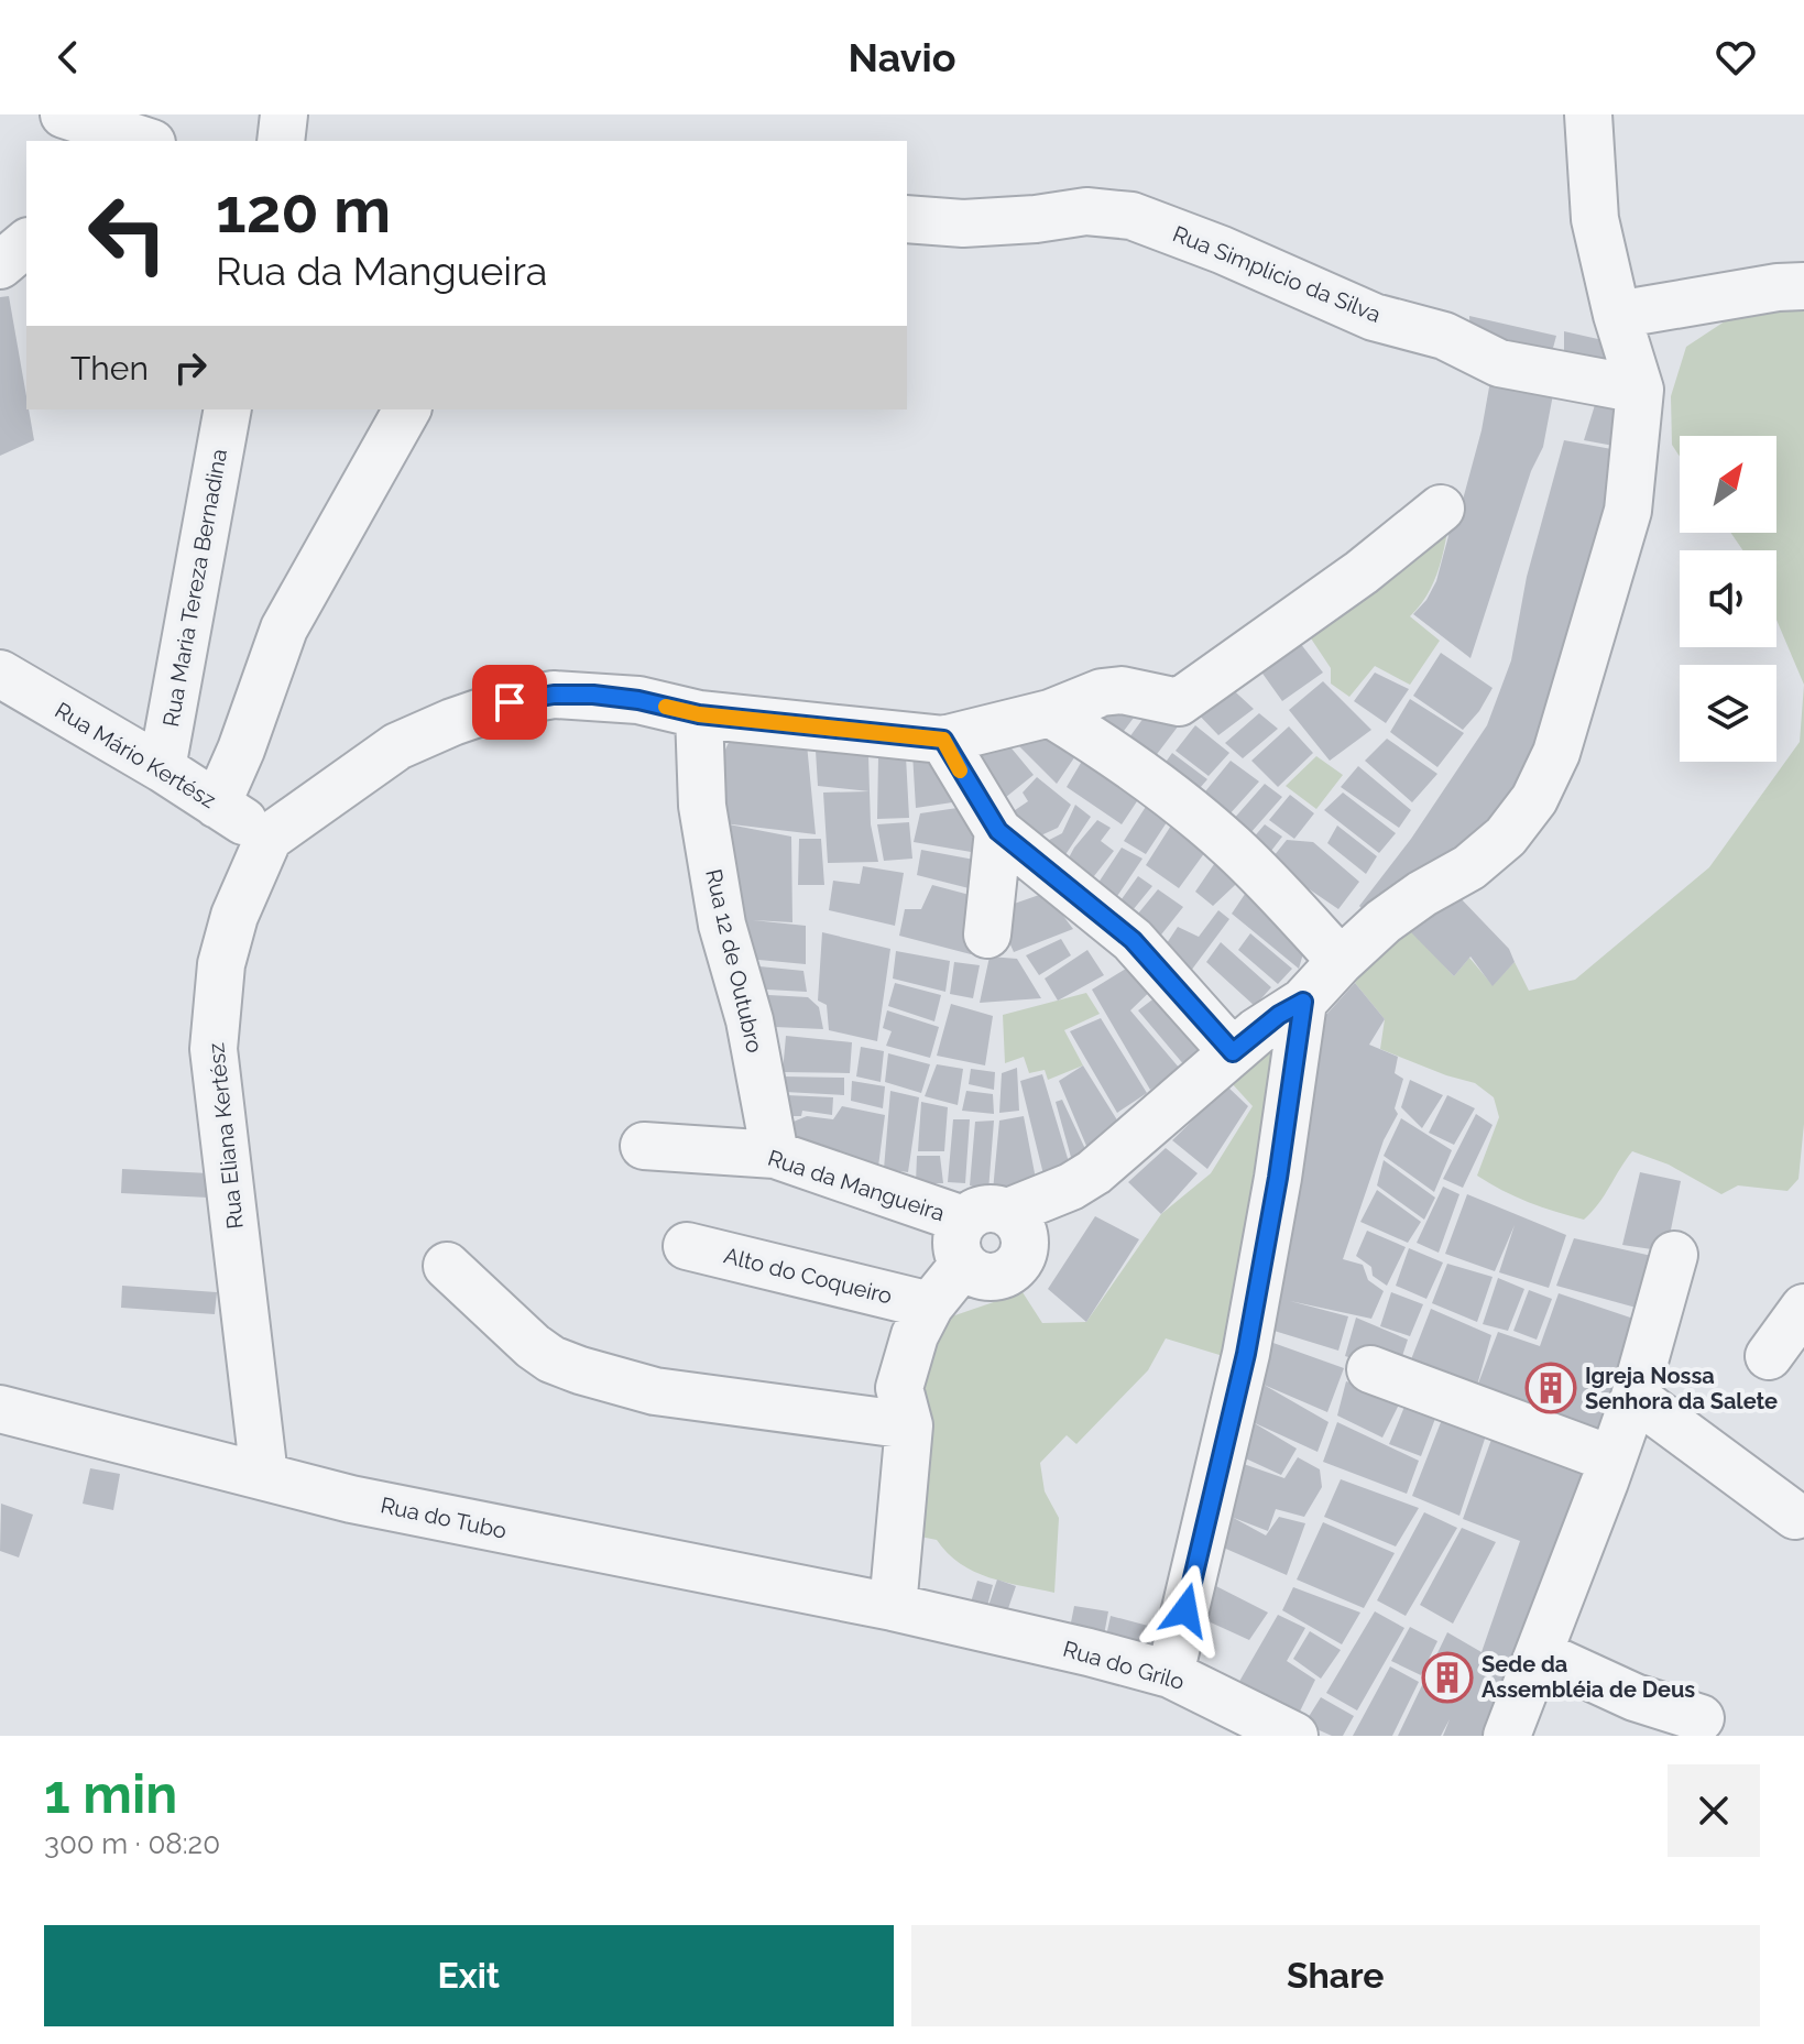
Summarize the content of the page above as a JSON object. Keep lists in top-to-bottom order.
{
  "streets": {
    "street": [
      "Rua Simplicio da Silva",
      "Rua Maria Tereza Bernadina",
      "Rua Mário Kertész",
      "Rua 12 de Outubro",
      "Rua Eliana Kertész",
      "Rua da Mangueira",
      "Alto do Coqueiro",
      "Rua do Tubo",
      "Rua do Grilo"
    ]
  },
  "crossings": [
    ["Rua Maria Tereza Bernadina", "Rua Mário Kertész"],
    ["Rua Mário Kertész", "Rua Eliana Kertész"],
    ["Rua 12 de Outubro", "Rua da Mangueira"],
    ["Rua Eliana Kertész", "Rua do Tubo"],
    ["Rua do Tubo", "Rua do Grilo"]
  ],
  "places": {
    "building": ["Igreja Nossa Senhora da Salete", "Sede da Assembléia de Deus"]
  },
  "north": "top right",
  "page": {
    "header": "Navio",
    "turn": ["120 m", "Rua da Mangueira"],
    "then": "Then",
    "heading": ["1 min", "300 m · 08:20"],
    "buttons": ["Exit", "Share"]
  }
}
